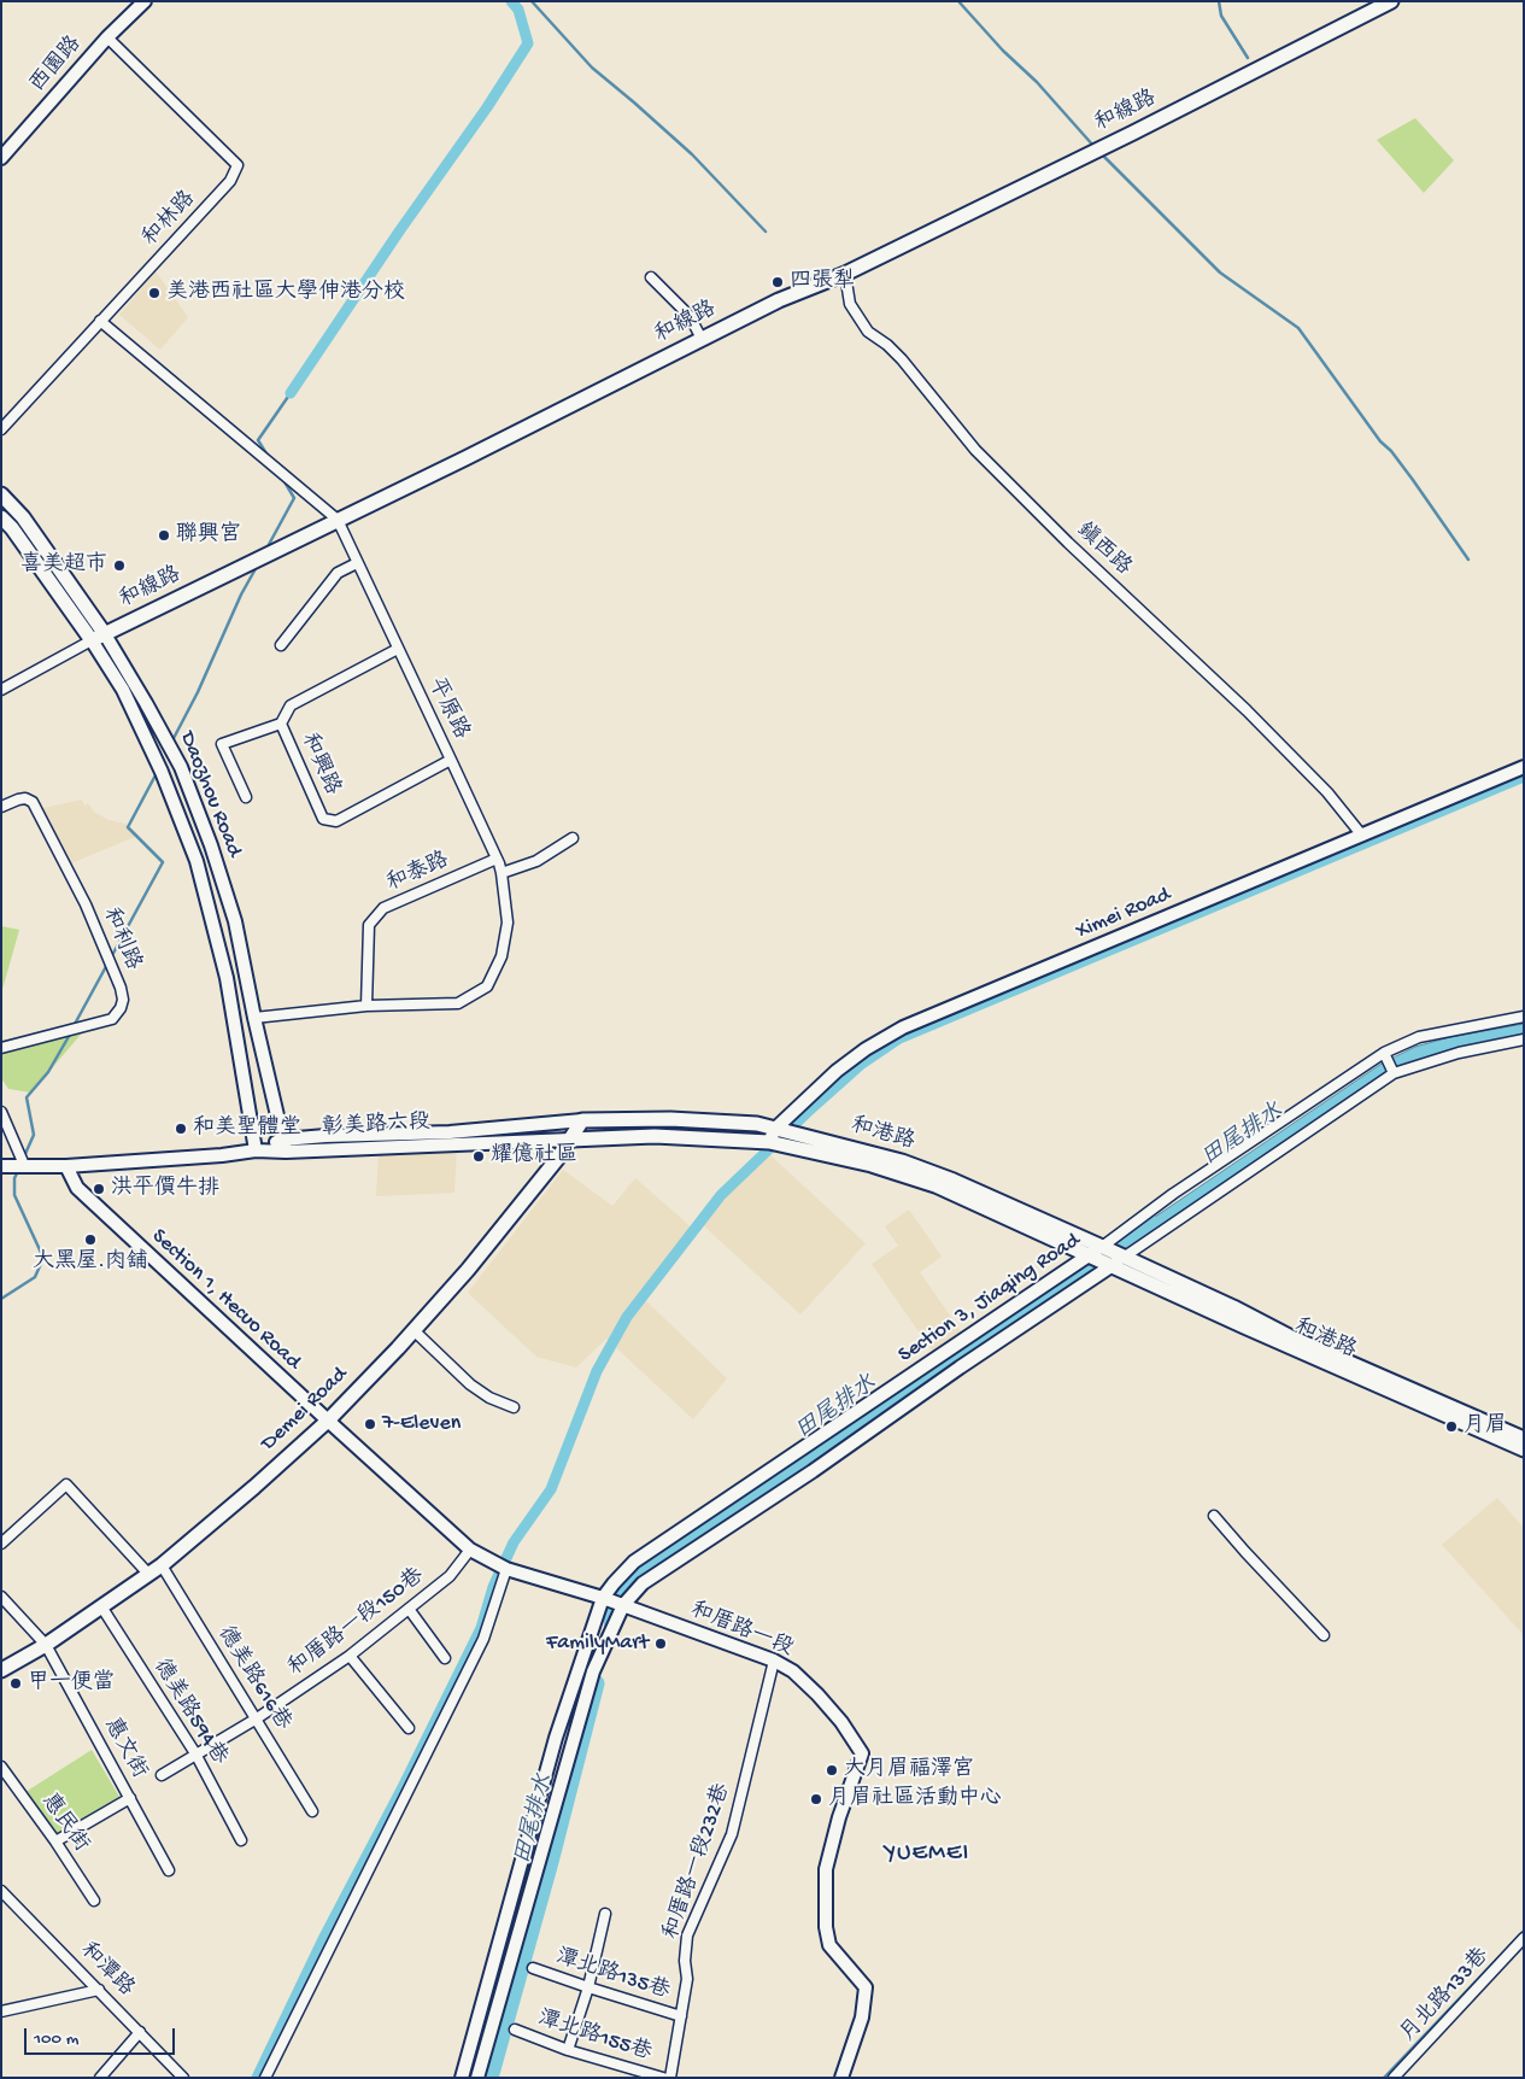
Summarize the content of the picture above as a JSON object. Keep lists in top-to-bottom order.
{
  "streets": {
    "main road": [
      "和線路",
      "Daozhou Road",
      "彰美路六段",
      "和港路",
      "Demei Road"
    ],
    "street": [
      "西園路",
      "和林路",
      "鎮西路",
      "平原路",
      "和興路",
      "和泰路",
      "Ximei Road",
      "和利路",
      "Section 3, Jiaqing Road",
      "Section 1, Hecuo Road",
      "和厝路一段150巷",
      "和厝路一段",
      "德美路616巷",
      "德美路594巷",
      "惠文街",
      "惠民街",
      "和厝路一段232巷",
      "和潭路",
      "潭北路135巷",
      "月北路133巷",
      "潭北路155巷"
    ]
  },
  "crossings": [
    ["西園路", "和林路"],
    ["和線路", "鎮西路"],
    ["和線路", "平原路"],
    ["和線路", "Daozhou Road"],
    ["和林路", "平原路"],
    ["鎮西路", "Ximei Road"],
    ["平原路", "和興路"],
    ["平原路", "Daozhou Road"],
    ["平原路", "和泰路"],
    ["Daozhou Road", "彰美路六段"],
    ["Ximei Road", "彰美路六段"],
    ["Ximei Road", "和港路"],
    ["彰美路六段", "和港路"],
    ["彰美路六段", "Section 1, Hecuo Road"],
    ["彰美路六段", "Demei Road"],
    ["和港路", "Section 3, Jiaqing Road"],
    ["Section 3, Jiaqing Road", "和厝路一段"],
    ["Section 1, Hecuo Road", "Demei Road"],
    ["Section 1, Hecuo Road", "和厝路一段150巷"],
    ["Demei Road", "德美路616巷"],
    ["Demei Road", "德美路594巷"],
    ["Demei Road", "惠文街"],
    ["和厝路一段150巷", "德美路616巷"],
    ["和厝路一段150巷", "德美路594巷"],
    ["和厝路一段", "和厝路一段232巷"],
    ["和厝路一段232巷", "潭北路135巷"]
  ],
  "districts": ["YUEMEI"],
  "water": ["田尾排水"],
  "places": [
    "四張犁",
    "美港西社區大學伸港分校",
    "聯興宮",
    "喜美超市",
    "和美聖體堂",
    "耀億社區",
    "洪平價牛排",
    "大黑屋.肉舖",
    "7-Eleven",
    "月眉",
    "FamilyMart",
    "甲一便當",
    "大月眉福澤宮",
    "月眉社區活動中心"
  ],
  "scale_bar": "100 m"
}
